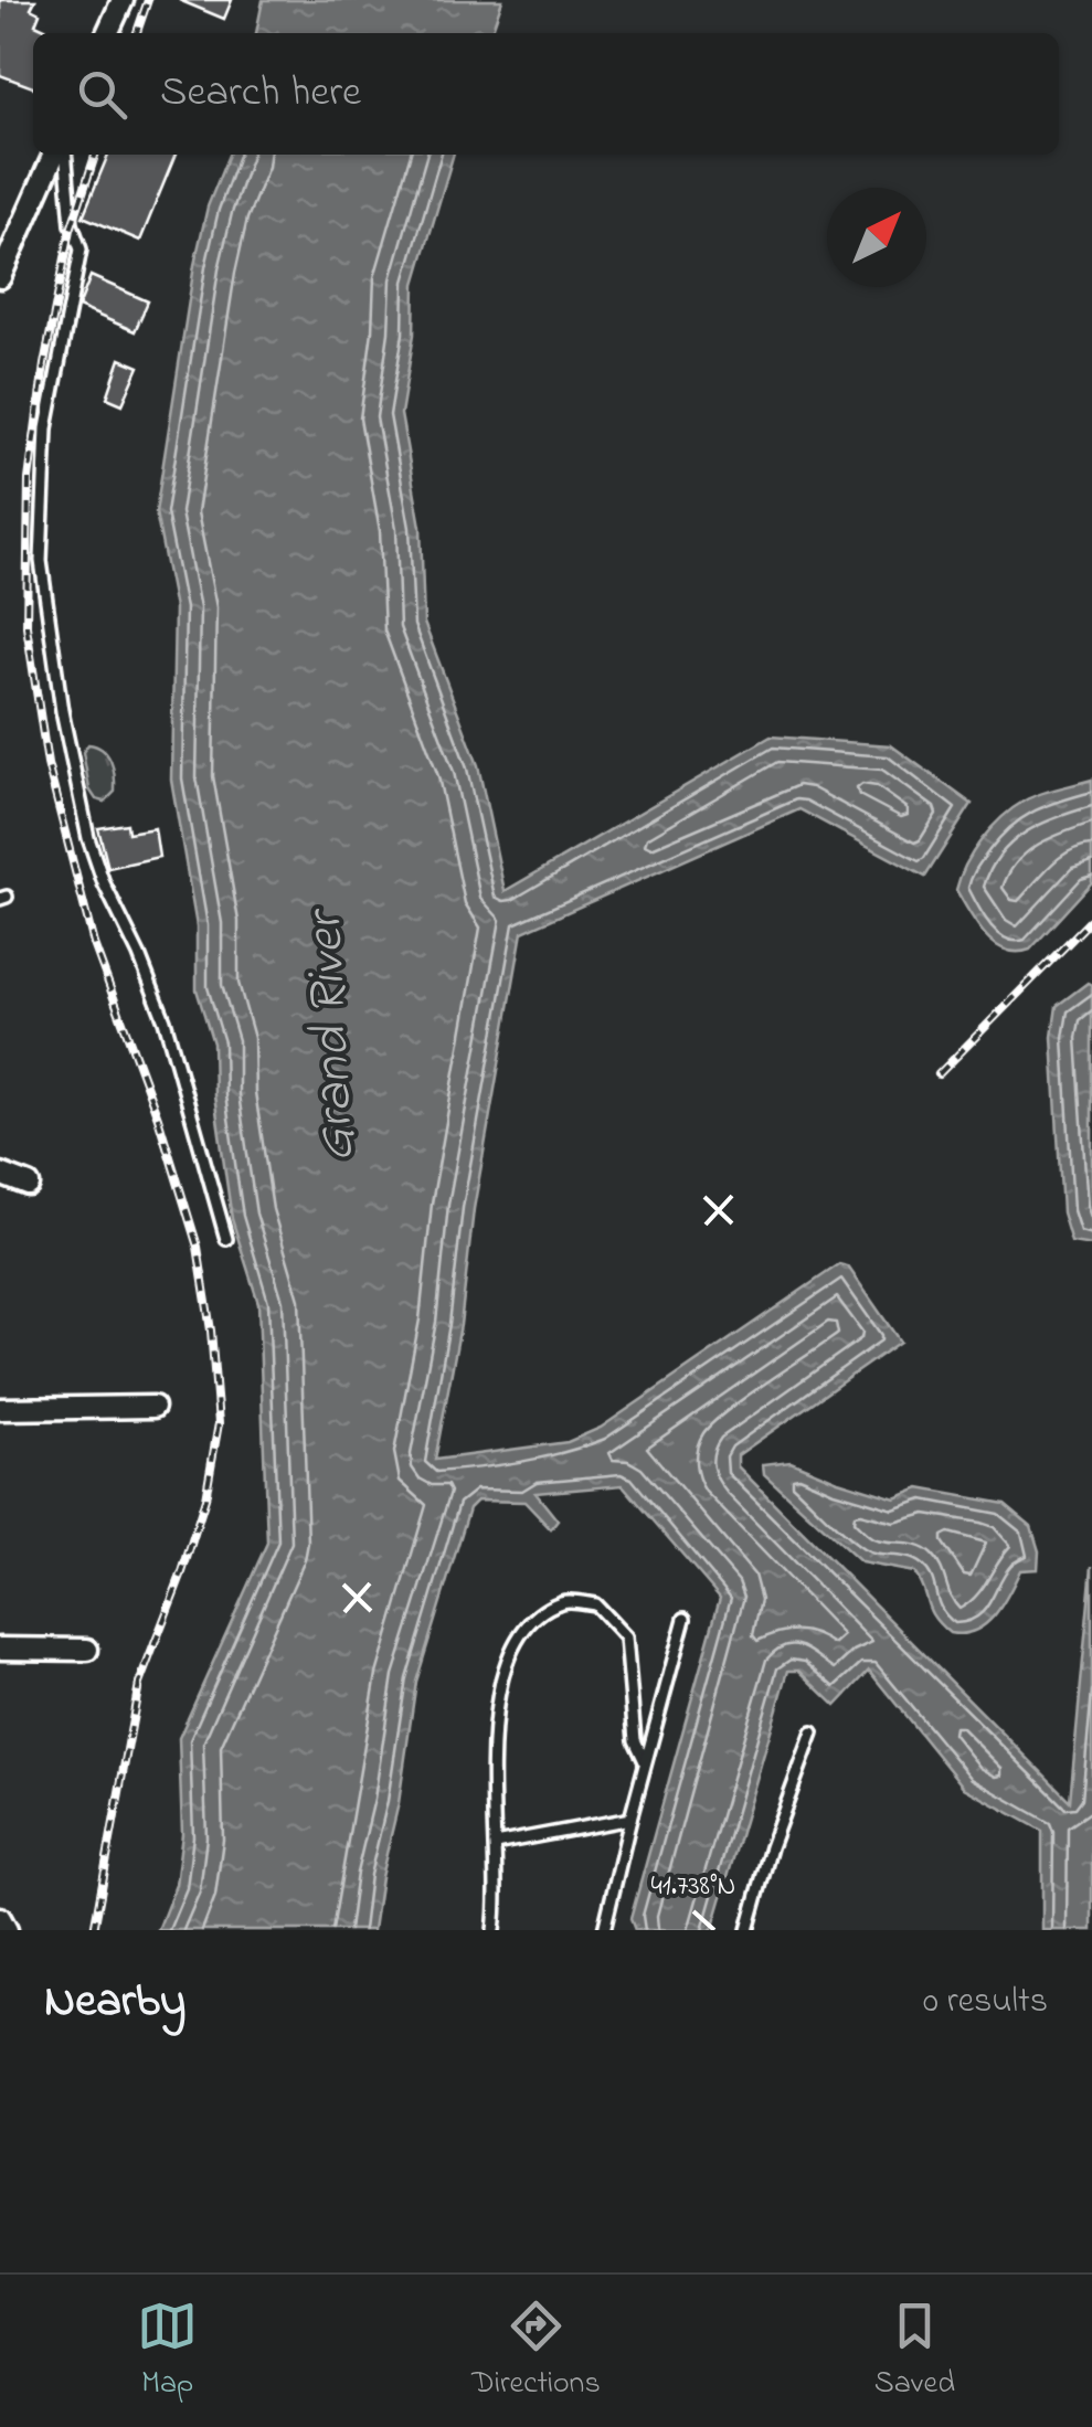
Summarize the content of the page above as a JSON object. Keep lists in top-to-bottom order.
{
  "water": ["Grand River"],
  "north": "top right",
  "page": {
    "search": "Search here",
    "heading": ["Nearby", "0 results"],
    "nav": ["Map", "Directions", "Saved"]
  },
  "coordinates": ["41.738°N"]
}
